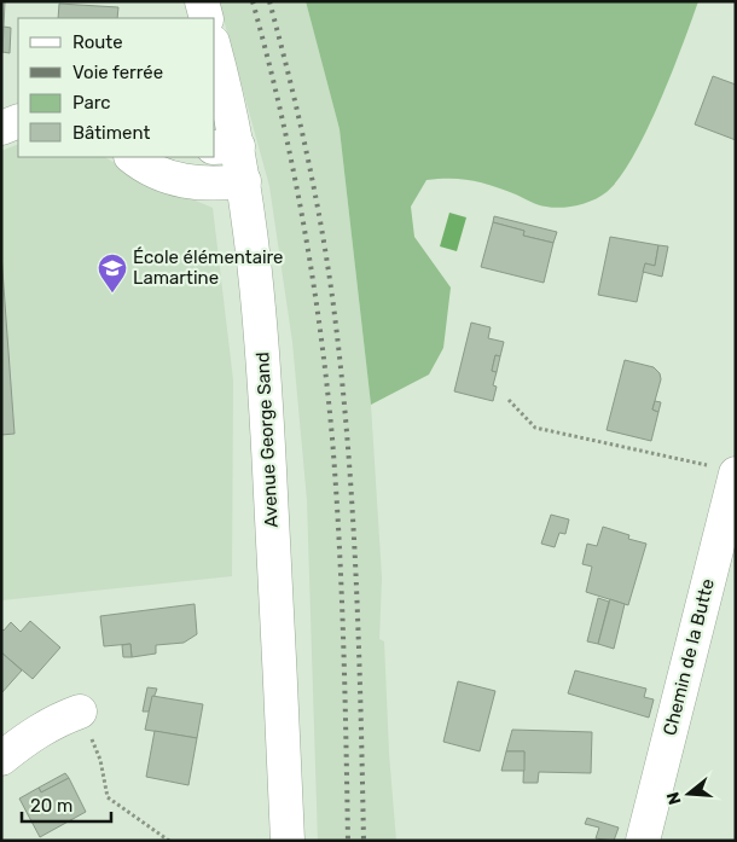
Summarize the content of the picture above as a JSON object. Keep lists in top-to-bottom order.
{
  "streets": {
    "street": ["Avenue George Sand", "Chemin de la Butte"]
  },
  "places": {
    "school or university": ["École élémentaire Lamartine"]
  },
  "legend": [
    "Route",
    "Voie ferrée",
    "Parc",
    "Bâtiment"
  ],
  "scale_bar": "20 m",
  "north": "left"
}
